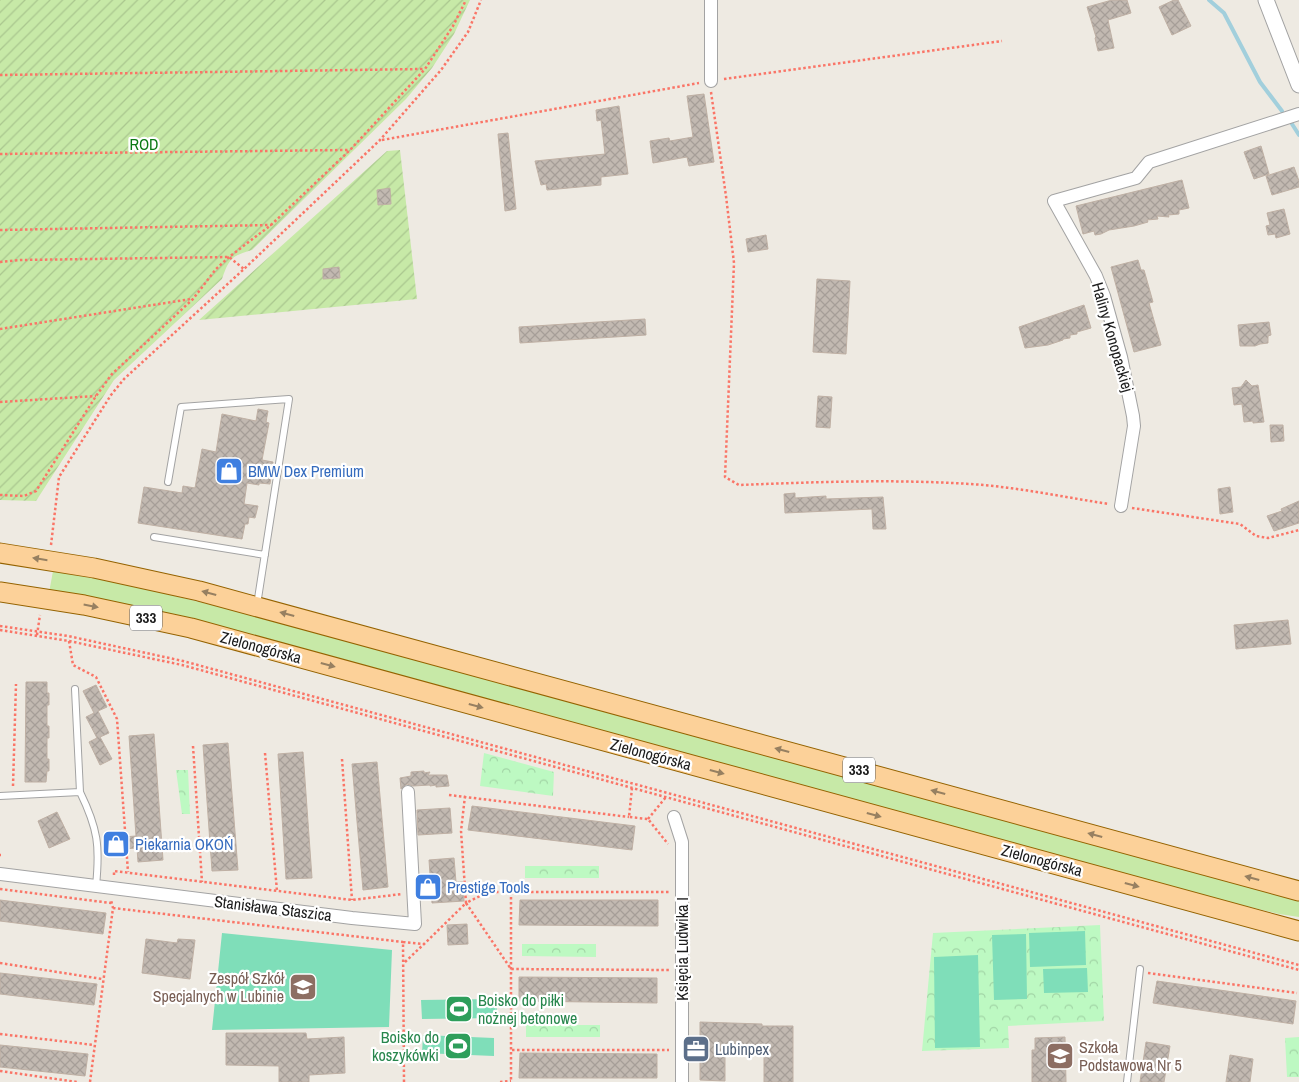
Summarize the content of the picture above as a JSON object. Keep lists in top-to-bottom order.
{
  "streets": {
    "main road": ["333", "Zielonogórska"],
    "street": ["Haliny Konopackiej", "Stanisława Staszica", "Księcia Ludwika I"]
  },
  "parks": ["ROD"],
  "places": {
    "shop": ["BMW Dex Premium", "Piekarnia OKOŃ", "Prestige Tools"],
    "school or university": ["Zespół Szkół Specjalnych w Lubinie", "Szkoła Podstawowa Nr 5"],
    "sports": ["Boisko do piłki nożnej betonowe", "Boisko do koszykówki"],
    "office": ["Lubinpex"]
  }
}
